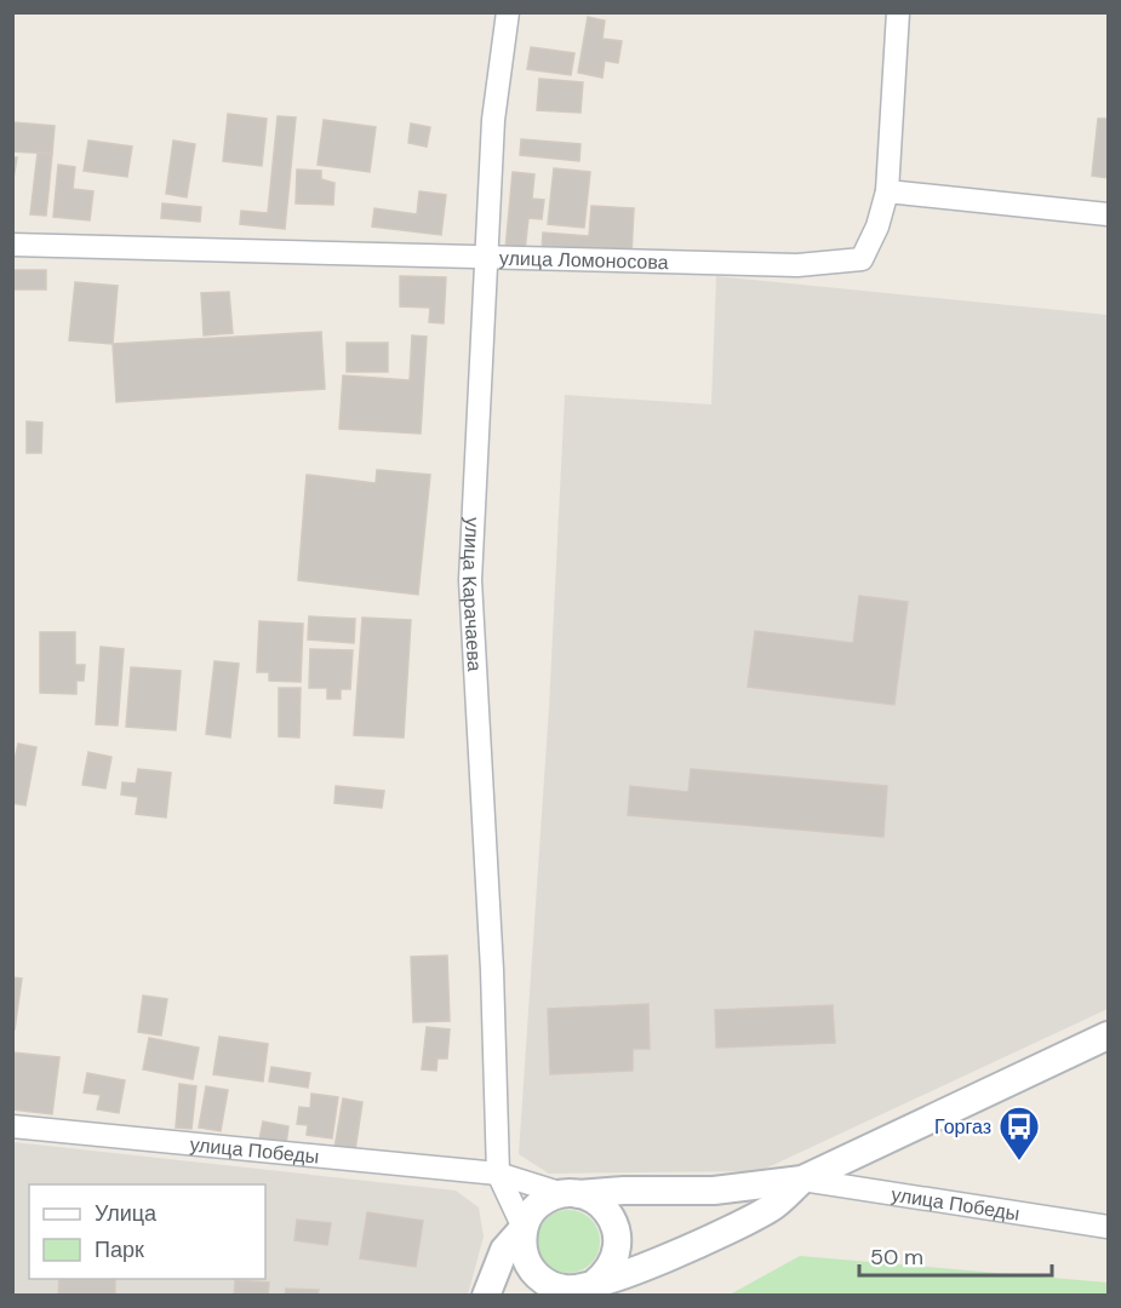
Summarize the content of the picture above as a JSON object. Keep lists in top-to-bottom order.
{
  "streets": {
    "street": ["улица Ломоносова", "улица Карачаева", "улица Победы"]
  },
  "crossings": [
    ["улица Ломоносова", "улица Карачаева"],
    ["улица Карачаева", "улица Победы"]
  ],
  "places": {
    "bus stop": ["Горгаз"]
  },
  "legend": ["Улица", "Парк"],
  "scale_bar": "50 m"
}
